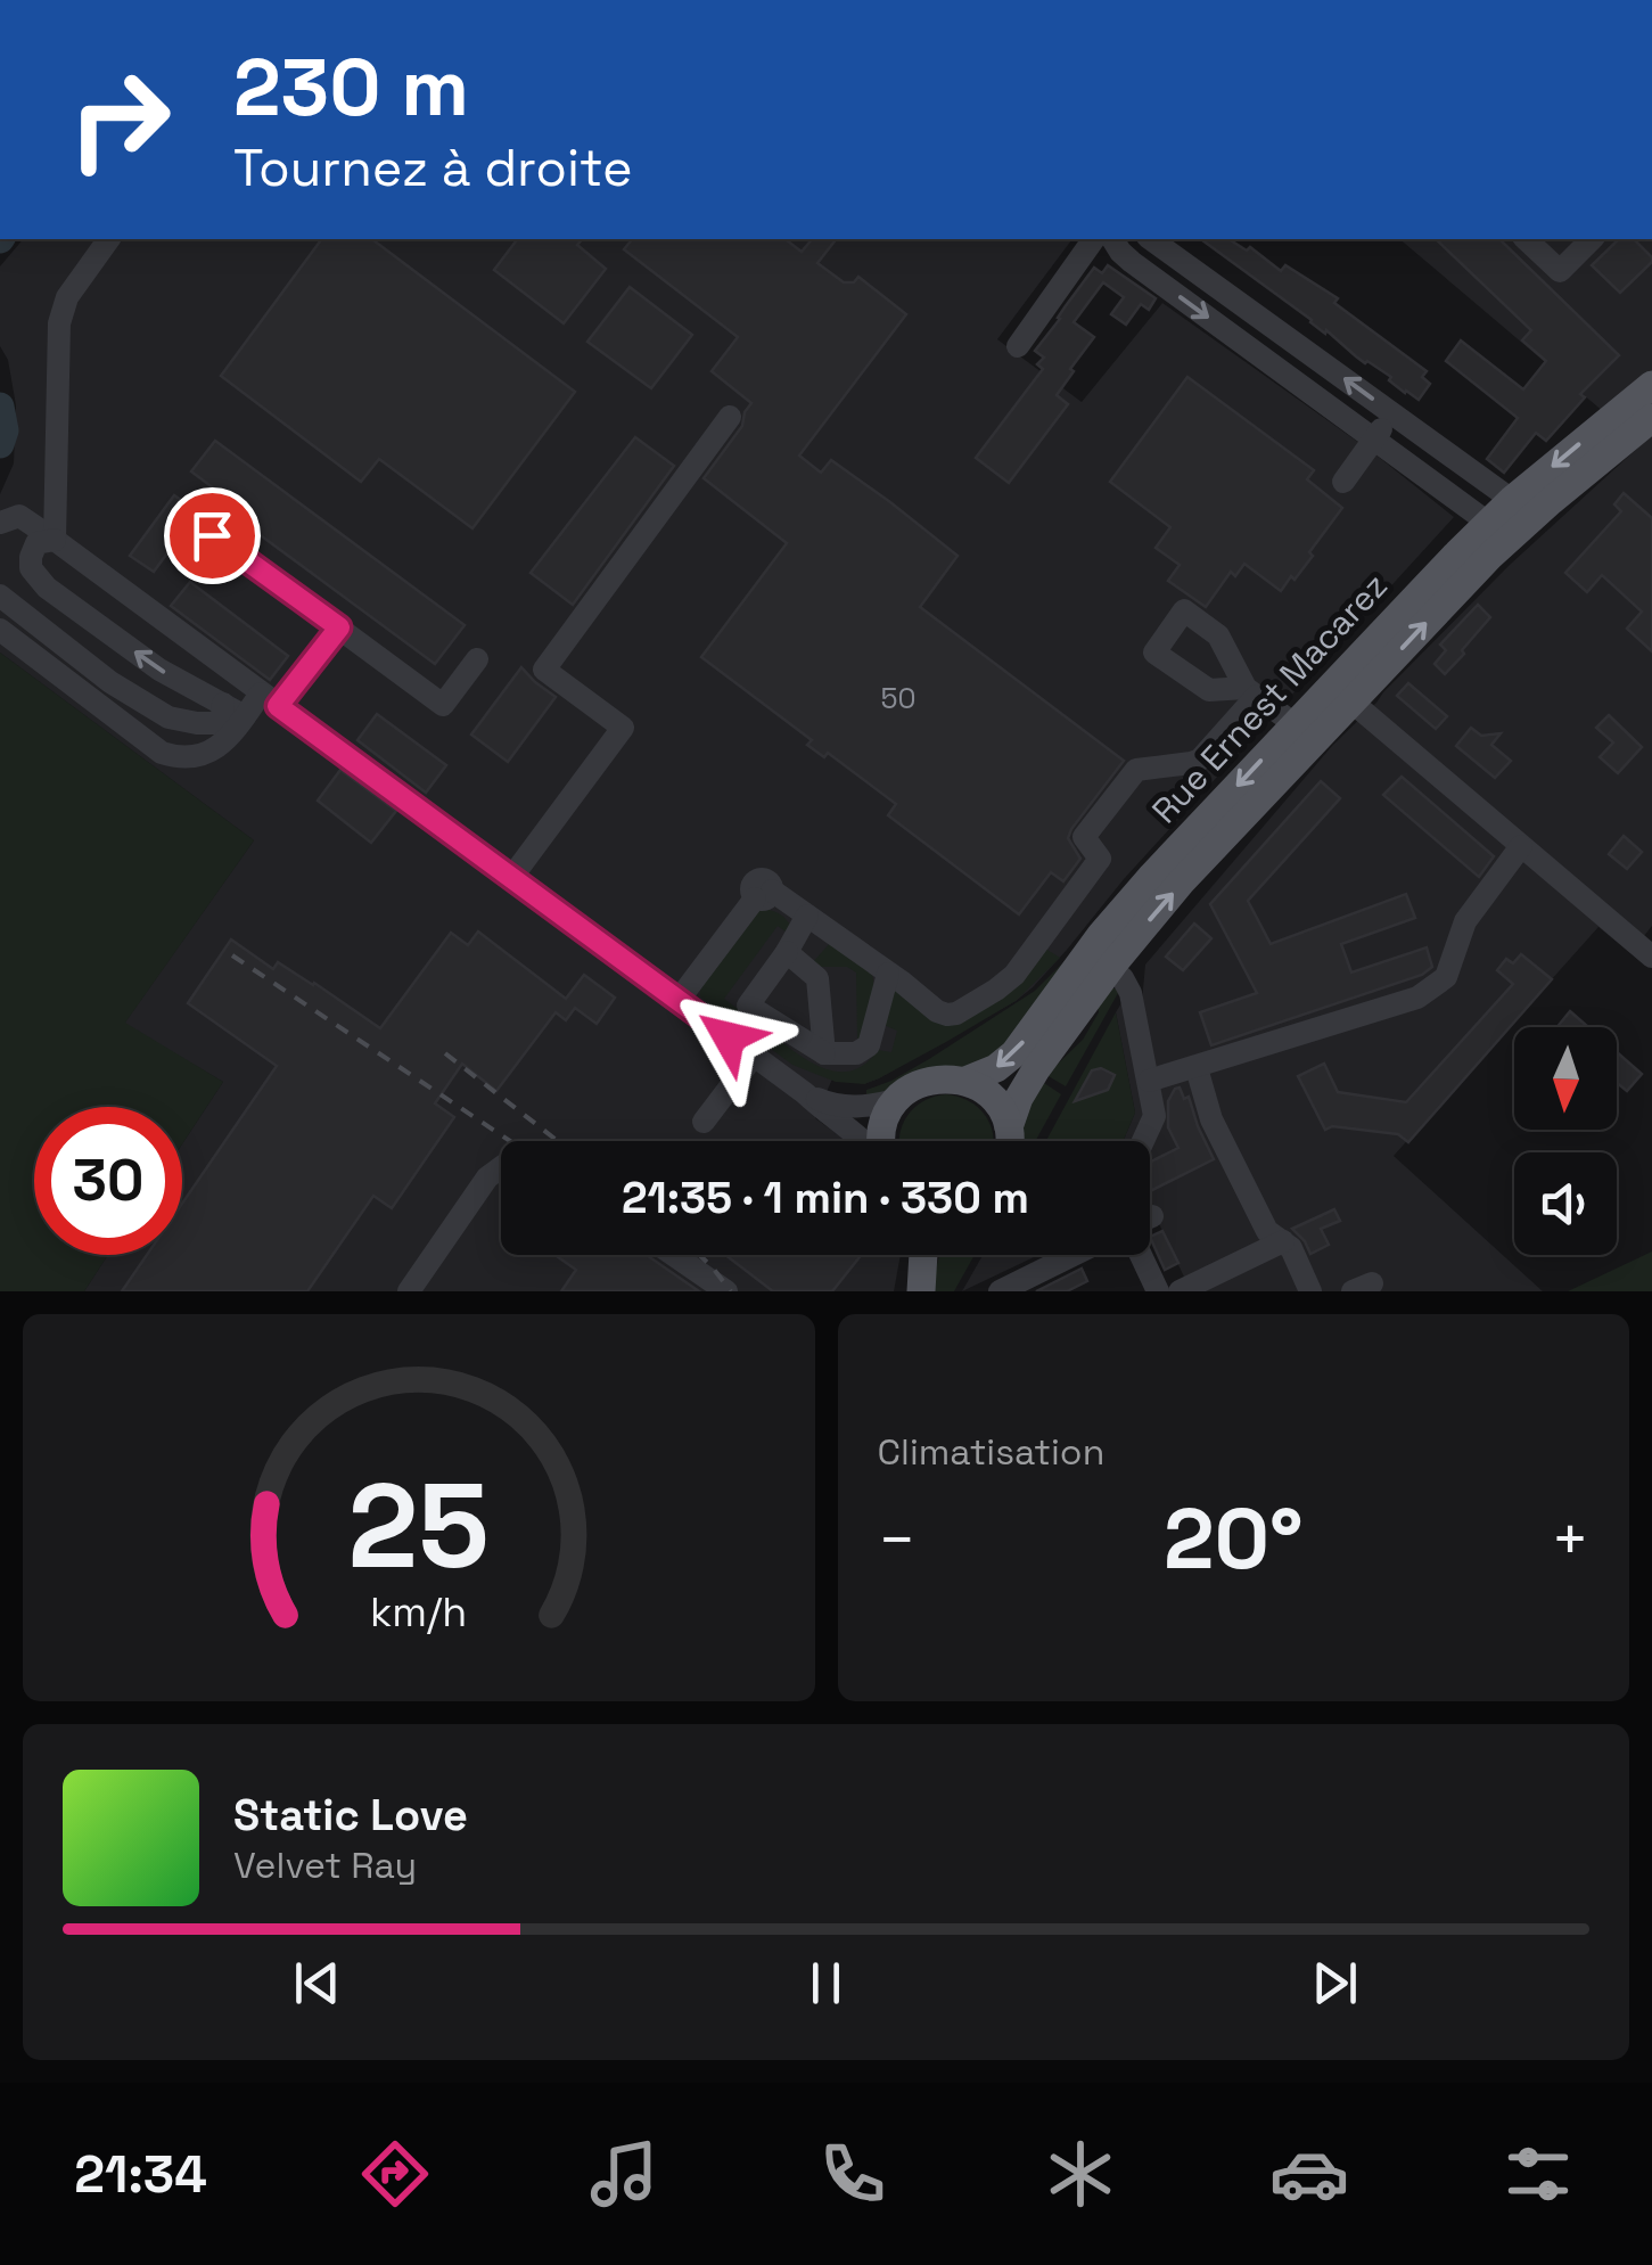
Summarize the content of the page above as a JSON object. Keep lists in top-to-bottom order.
{
  "streets": {
    "main road": ["Rue Ernest Macarez"]
  },
  "house_numbers": ["50"],
  "north": "bottom",
  "page": {
    "turn": ["230 m", "Tournez à droite"],
    "limit": "30",
    "trip": "21:35 · 1 min · 330 m",
    "tile": "Climatisation",
    "heat": ["−", "20°", "+"],
    "song": ["Static Love", "Velvet Ray"],
    "tabs": "21:34",
    "gauge": ["25", "km/h"]
  }
}
